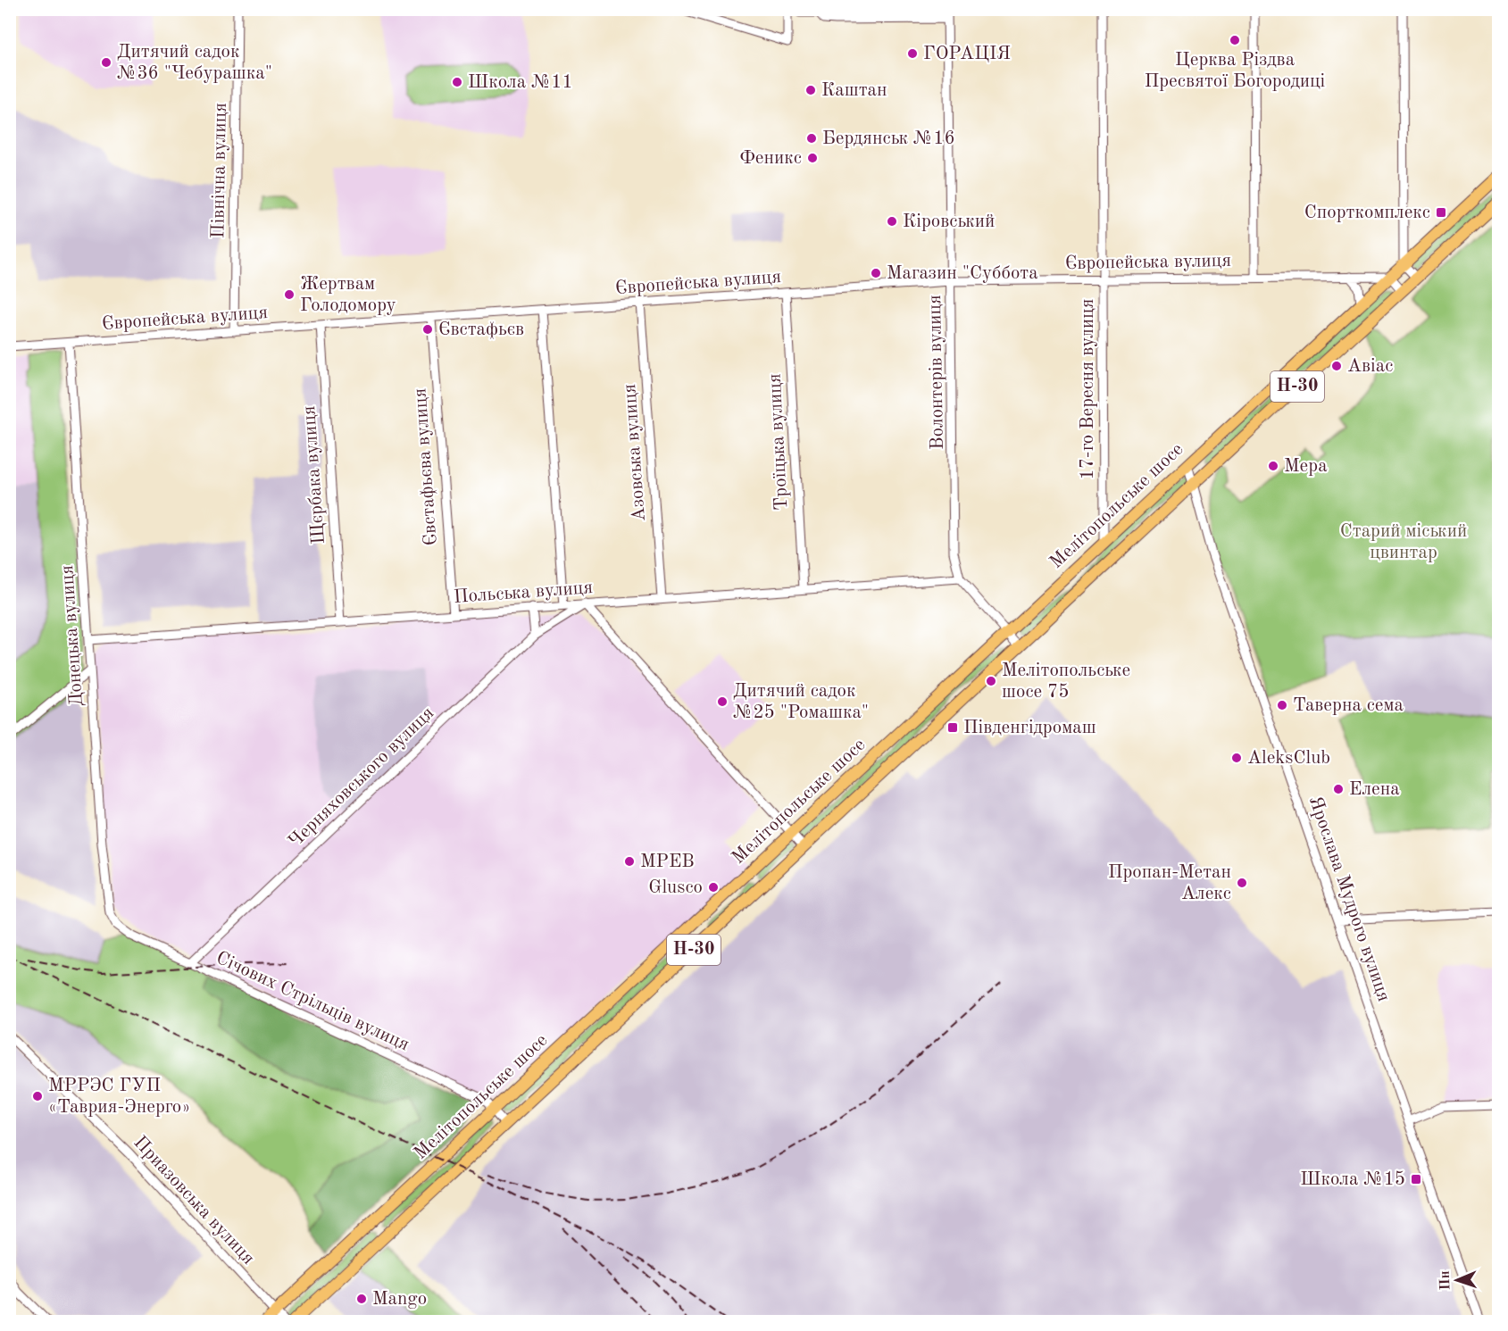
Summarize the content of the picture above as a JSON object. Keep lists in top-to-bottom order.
{
  "streets": {
    "main road": ["Н-30", "Мелітопольське шосе"],
    "street": [
      "Північна вулиця",
      "Європейська вулиця",
      "Волонтерів вулиця",
      "17-го Вересня вулиця",
      "Троїцька вулиця",
      "Азовська вулиця",
      "Євстафьєва вулиця",
      "Щєрбака вулиця",
      "Польська вулиця",
      "Донецька вулиця",
      "Черняховського вулиця",
      "Ярослава Мудрого вулиця",
      "Січових Стрільців вулиця",
      "Приазовська вулиця"
    ]
  },
  "crossings": [
    ["Північна вулиця", "Європейська вулиця"],
    ["Європейська вулиця", "Волонтерів вулиця"],
    ["Європейська вулиця", "17-го Вересня вулиця"],
    ["Європейська вулиця", "Троїцька вулиця"],
    ["Європейська вулиця", "Азовська вулиця"],
    ["Європейська вулиця", "Євстафьєва вулиця"],
    ["Європейська вулиця", "Щєрбака вулиця"],
    ["Європейська вулиця", "Мелітопольське шосе"],
    ["Європейська вулиця", "Донецька вулиця"],
    ["Волонтерів вулиця", "Мелітопольське шосе"],
    ["Волонтерів вулиця", "Польська вулиця"],
    ["17-го Вересня вулиця", "Мелітопольське шосе"],
    ["Троїцька вулиця", "Польська вулиця"],
    ["Азовська вулиця", "Польська вулиця"],
    ["Євстафьєва вулиця", "Польська вулиця"],
    ["Щєрбака вулиця", "Польська вулиця"],
    ["Мелітопольське шосе", "Ярослава Мудрого вулиця"],
    ["Мелітопольське шосе", "Січових Стрільців вулиця"],
    ["Мелітопольське шосе", "Приазовська вулиця"],
    ["Польська вулиця", "Донецька вулиця"],
    ["Польська вулиця", "Черняховського вулиця"],
    ["Донецька вулиця", "Січових Стрільців вулиця"],
    ["Черняховського вулиця", "Січових Стрільців вулиця"]
  ],
  "parks": ["Старий міський цвинтар"],
  "places": {
    "other": [
      "Церква Різдва Пресвятої Богородиці",
      "ГОРАЦІЯ",
      "Дитячий садок №36 \"Чебурашка\"",
      "Школа №11",
      "Каштан",
      "Бердянськ №16",
      "Феникс",
      "Кіровський",
      "Магазин \"Суббота",
      "Жертвам Голодомору",
      "Євстафьєв",
      "Авіас",
      "Мера",
      "Мелітопольське шосе 75",
      "Дитячий садок №25 \"Ромашка\"",
      "Таверна сема",
      "AleksClub",
      "Елена",
      "МРЕВ",
      "Пропан-Метан Алекс",
      "Glusco",
      "МРРЭС ГУП «Таврия-Энерго»",
      "Mango"
    ],
    "transit": ["Спорткомплекс", "Південгідромаш", "Школа №15"]
  },
  "north": "left"
}
